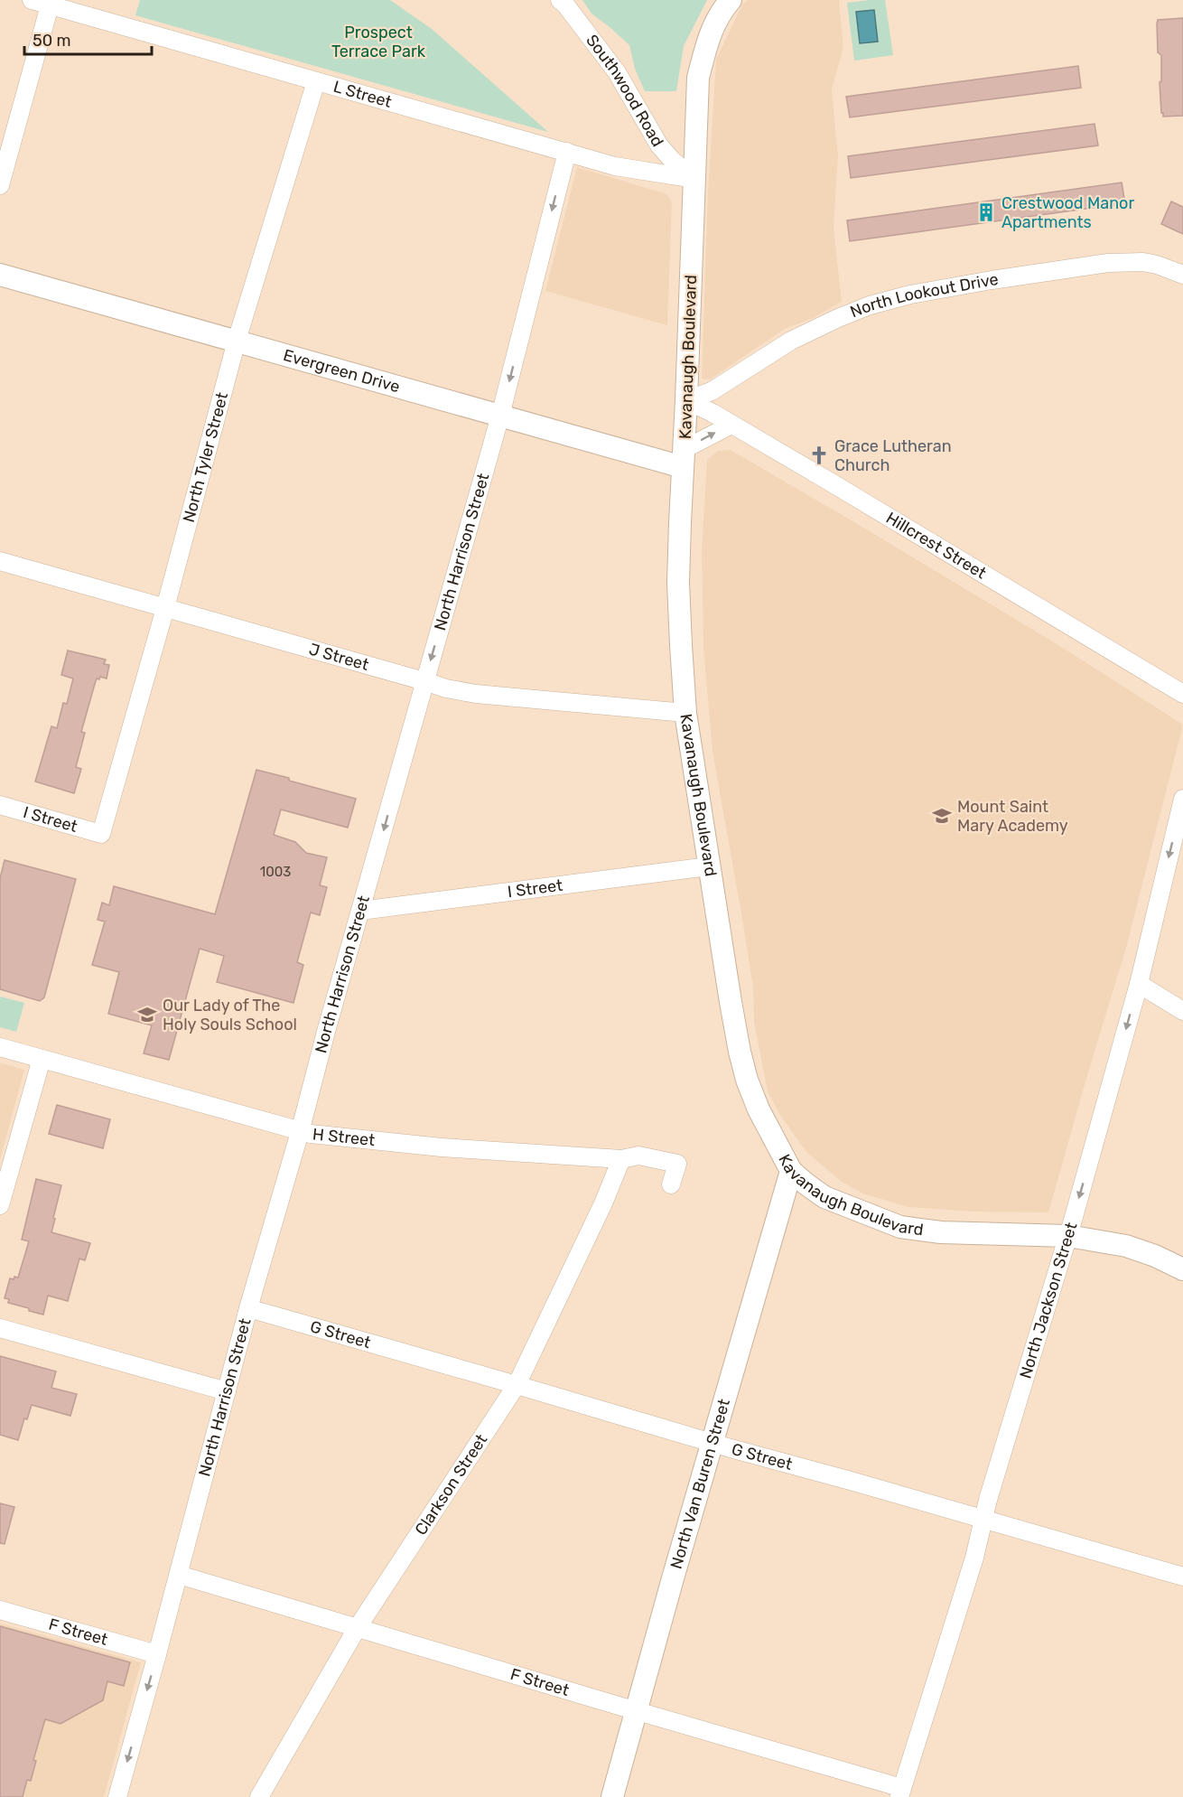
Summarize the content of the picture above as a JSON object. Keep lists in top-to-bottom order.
{
  "streets": {
    "street": [
      "Southwood Road",
      "L Street",
      "North Lookout Drive",
      "Kavanaugh Boulevard",
      "Evergreen Drive",
      "North Tyler Street",
      "Hillcrest Street",
      "North Harrison Street",
      "J Street",
      "I Street",
      "H Street",
      "North Jackson Street",
      "G Street",
      "North Van Buren Street",
      "Clarkson Street",
      "F Street"
    ]
  },
  "crossings": [
    ["Southwood Road", "L Street"],
    ["Southwood Road", "Kavanaugh Boulevard"],
    ["L Street", "Kavanaugh Boulevard"],
    ["L Street", "North Tyler Street"],
    ["L Street", "North Harrison Street"],
    ["North Lookout Drive", "Kavanaugh Boulevard"],
    ["North Lookout Drive", "Hillcrest Street"],
    ["Kavanaugh Boulevard", "Evergreen Drive"],
    ["Kavanaugh Boulevard", "Hillcrest Street"],
    ["Kavanaugh Boulevard", "J Street"],
    ["Kavanaugh Boulevard", "I Street"],
    ["Kavanaugh Boulevard", "North Jackson Street"],
    ["Kavanaugh Boulevard", "North Van Buren Street"],
    ["Evergreen Drive", "North Tyler Street"],
    ["Evergreen Drive", "North Harrison Street"],
    ["North Tyler Street", "J Street"],
    ["North Tyler Street", "I Street"],
    ["North Harrison Street", "J Street"],
    ["North Harrison Street", "I Street"],
    ["North Harrison Street", "H Street"],
    ["North Harrison Street", "G Street"],
    ["North Harrison Street", "F Street"],
    ["H Street", "Clarkson Street"],
    ["North Jackson Street", "G Street"],
    ["North Jackson Street", "F Street"],
    ["G Street", "North Van Buren Street"],
    ["G Street", "Clarkson Street"],
    ["North Van Buren Street", "F Street"],
    ["Clarkson Street", "F Street"]
  ],
  "one_way": ["North Harrison Street", "North Jackson Street"],
  "parks": ["Prospect Terrace Park"],
  "places": {
    "building": ["Crestwood Manor Apartments"],
    "church": ["Grace Lutheran Church"],
    "school or university": ["Mount Saint Mary Academy", "Our Lady of The Holy Souls School"]
  },
  "house_numbers": ["1003"],
  "scale_bar": "50 m"
}
